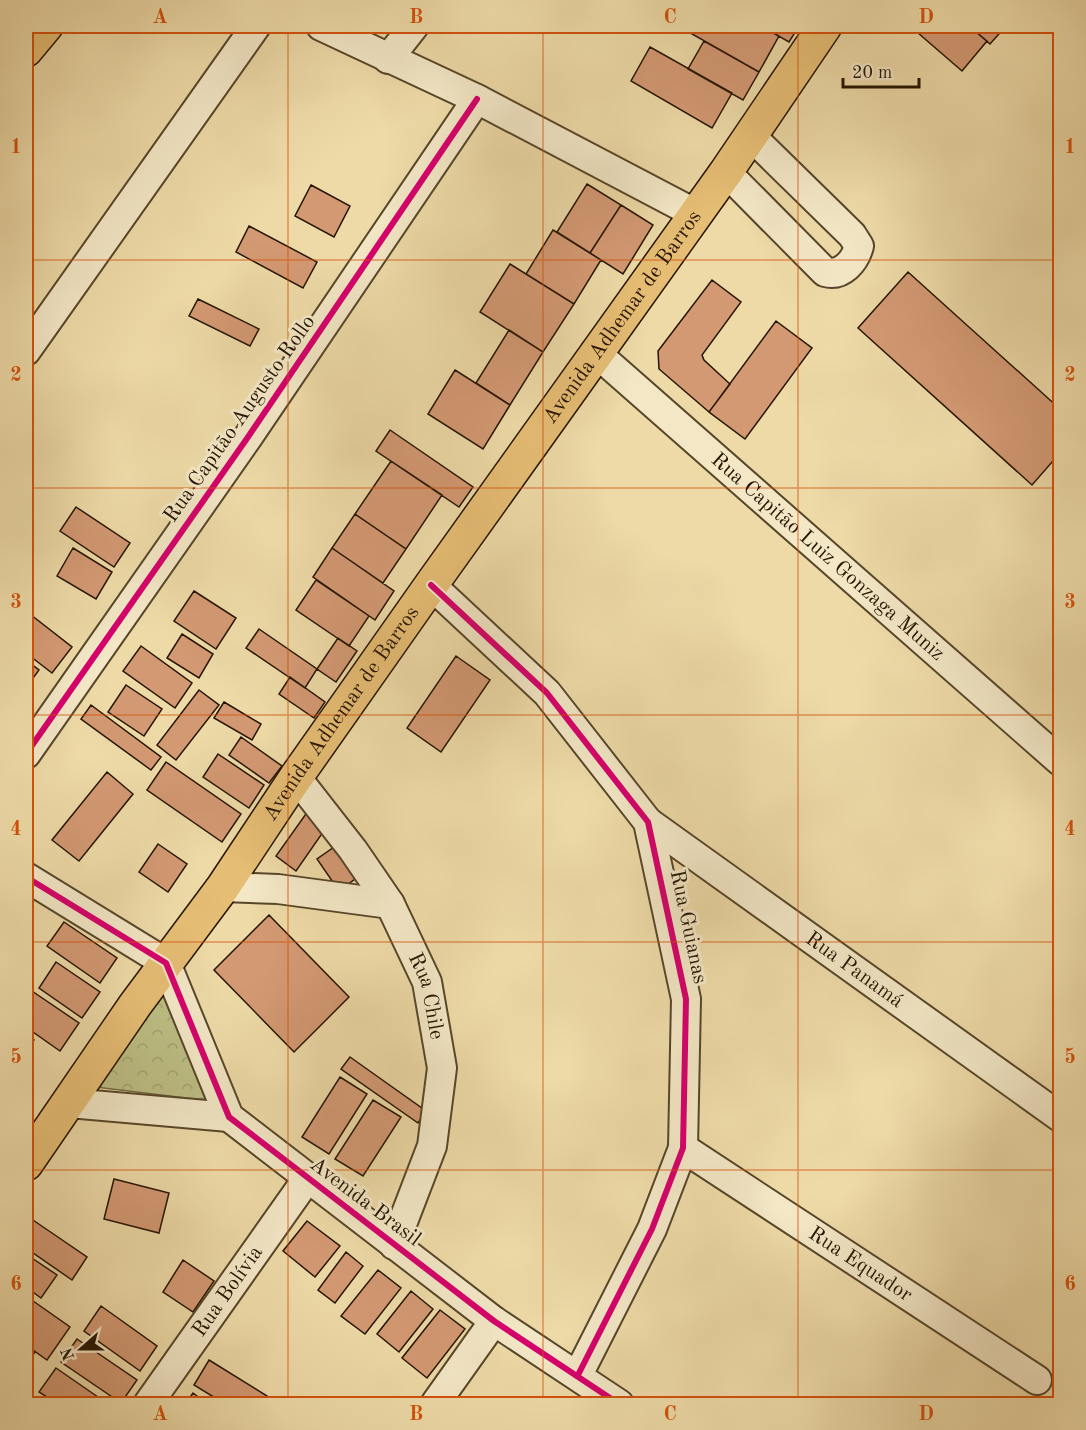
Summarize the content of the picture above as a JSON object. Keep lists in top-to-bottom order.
{
  "streets": {
    "main road": ["Avenida Adhemar de Barros"],
    "street": [
      "Rua Capitão Augusto Rollo",
      "Rua Capitão Luiz Gonzaga Muniz",
      "Rua Guianas",
      "Rua Panamá",
      "Rua Chile",
      "Avenida Brasil",
      "Rua Equador",
      "Rua Bolívia"
    ]
  },
  "crossings": [
    ["Avenida Adhemar de Barros", "Rua Capitão Luiz Gonzaga Muniz"],
    ["Avenida Adhemar de Barros", "Rua Guianas"],
    ["Avenida Adhemar de Barros", "Rua Chile"],
    ["Avenida Adhemar de Barros", "Avenida Brasil"],
    ["Rua Guianas", "Rua Panamá"],
    ["Rua Guianas", "Avenida Brasil"],
    ["Rua Guianas", "Rua Equador"],
    ["Rua Chile", "Avenida Brasil"],
    ["Avenida Brasil", "Rua Bolívia"]
  ],
  "scale_bar": "20 m",
  "north": "left",
  "grid": {
    "columns": [
      "A",
      "B",
      "C",
      "D"
    ],
    "rows": [
      "1",
      "2",
      "3",
      "4",
      "5",
      "6"
    ]
  }
}
